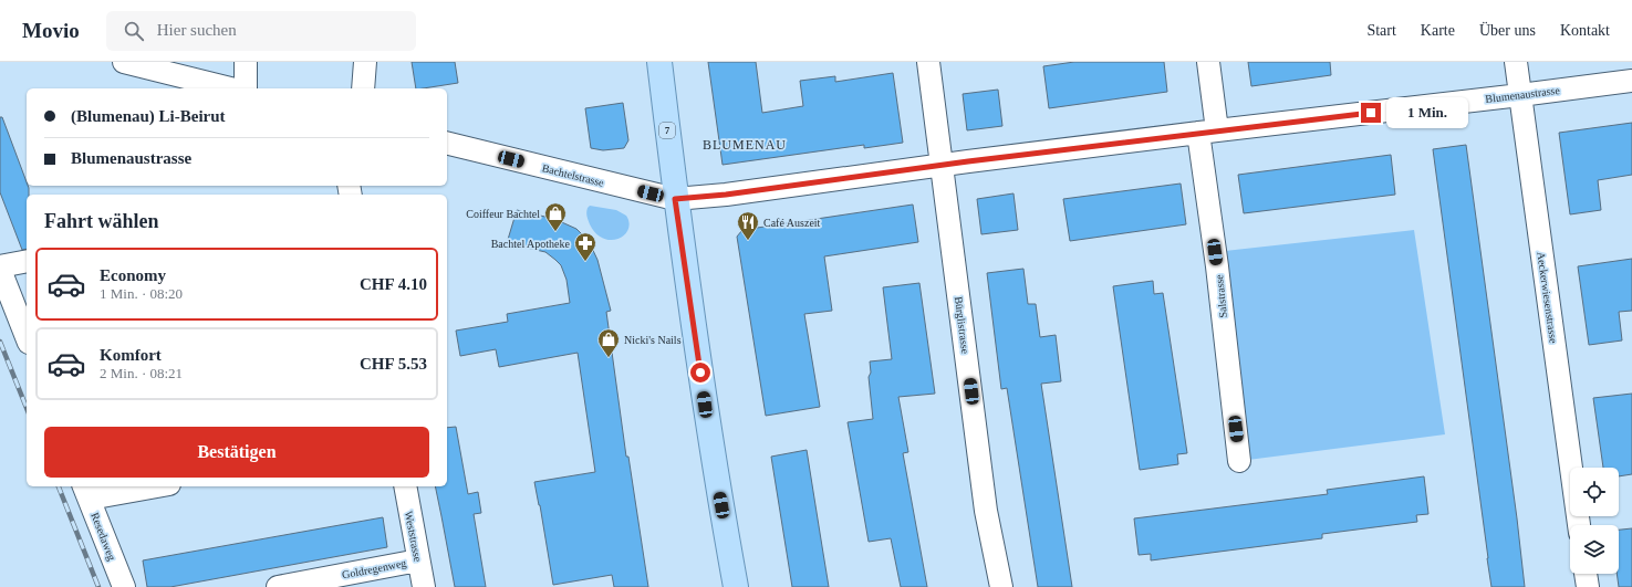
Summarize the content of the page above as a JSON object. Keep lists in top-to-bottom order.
{
  "streets": {
    "main road": ["7"],
    "street": [
      "Blumenaustrasse",
      "Bachtelstrasse",
      "Salstrasse",
      "Aeckerwiesenstrasse",
      "Bürglistrasse",
      "Resedaweg",
      "Weststrasse",
      "Goldregenweg"
    ]
  },
  "crossings": [
    ["Blumenaustrasse", "7"],
    ["Blumenaustrasse", "Bachtelstrasse"],
    ["Blumenaustrasse", "Salstrasse"],
    ["Blumenaustrasse", "Aeckerwiesenstrasse"],
    ["Blumenaustrasse", "Bürglistrasse"],
    ["7", "Bachtelstrasse"],
    ["Weststrasse", "Goldregenweg"]
  ],
  "districts": ["BLUMENAU"],
  "places": {
    "shop": ["Coiffeur Bachtel", "Nicki's Nails"],
    "restaurant": ["Café Auszeit"],
    "pharmacy": ["Bachtel Apotheke"]
  },
  "page": {
    "header": "Movio",
    "search": "Hier suchen",
    "nav": [
      "Start",
      "Karte",
      "Über uns",
      "Kontakt"
    ],
    "banner": ["(Blumenau) Li-Beirut", "Blumenaustrasse"],
    "bubble": "1 Min.",
    "heading": "Fahrt wählen",
    "list": [
      {
        "name": "Economy",
        "note": "1 Min. · 08:20",
        "value": "CHF 4.10"
      },
      {
        "name": "Komfort",
        "note": "2 Min. · 08:21",
        "value": "CHF 5.53"
      }
    ],
    "buttons": "Bestätigen"
  }
}
